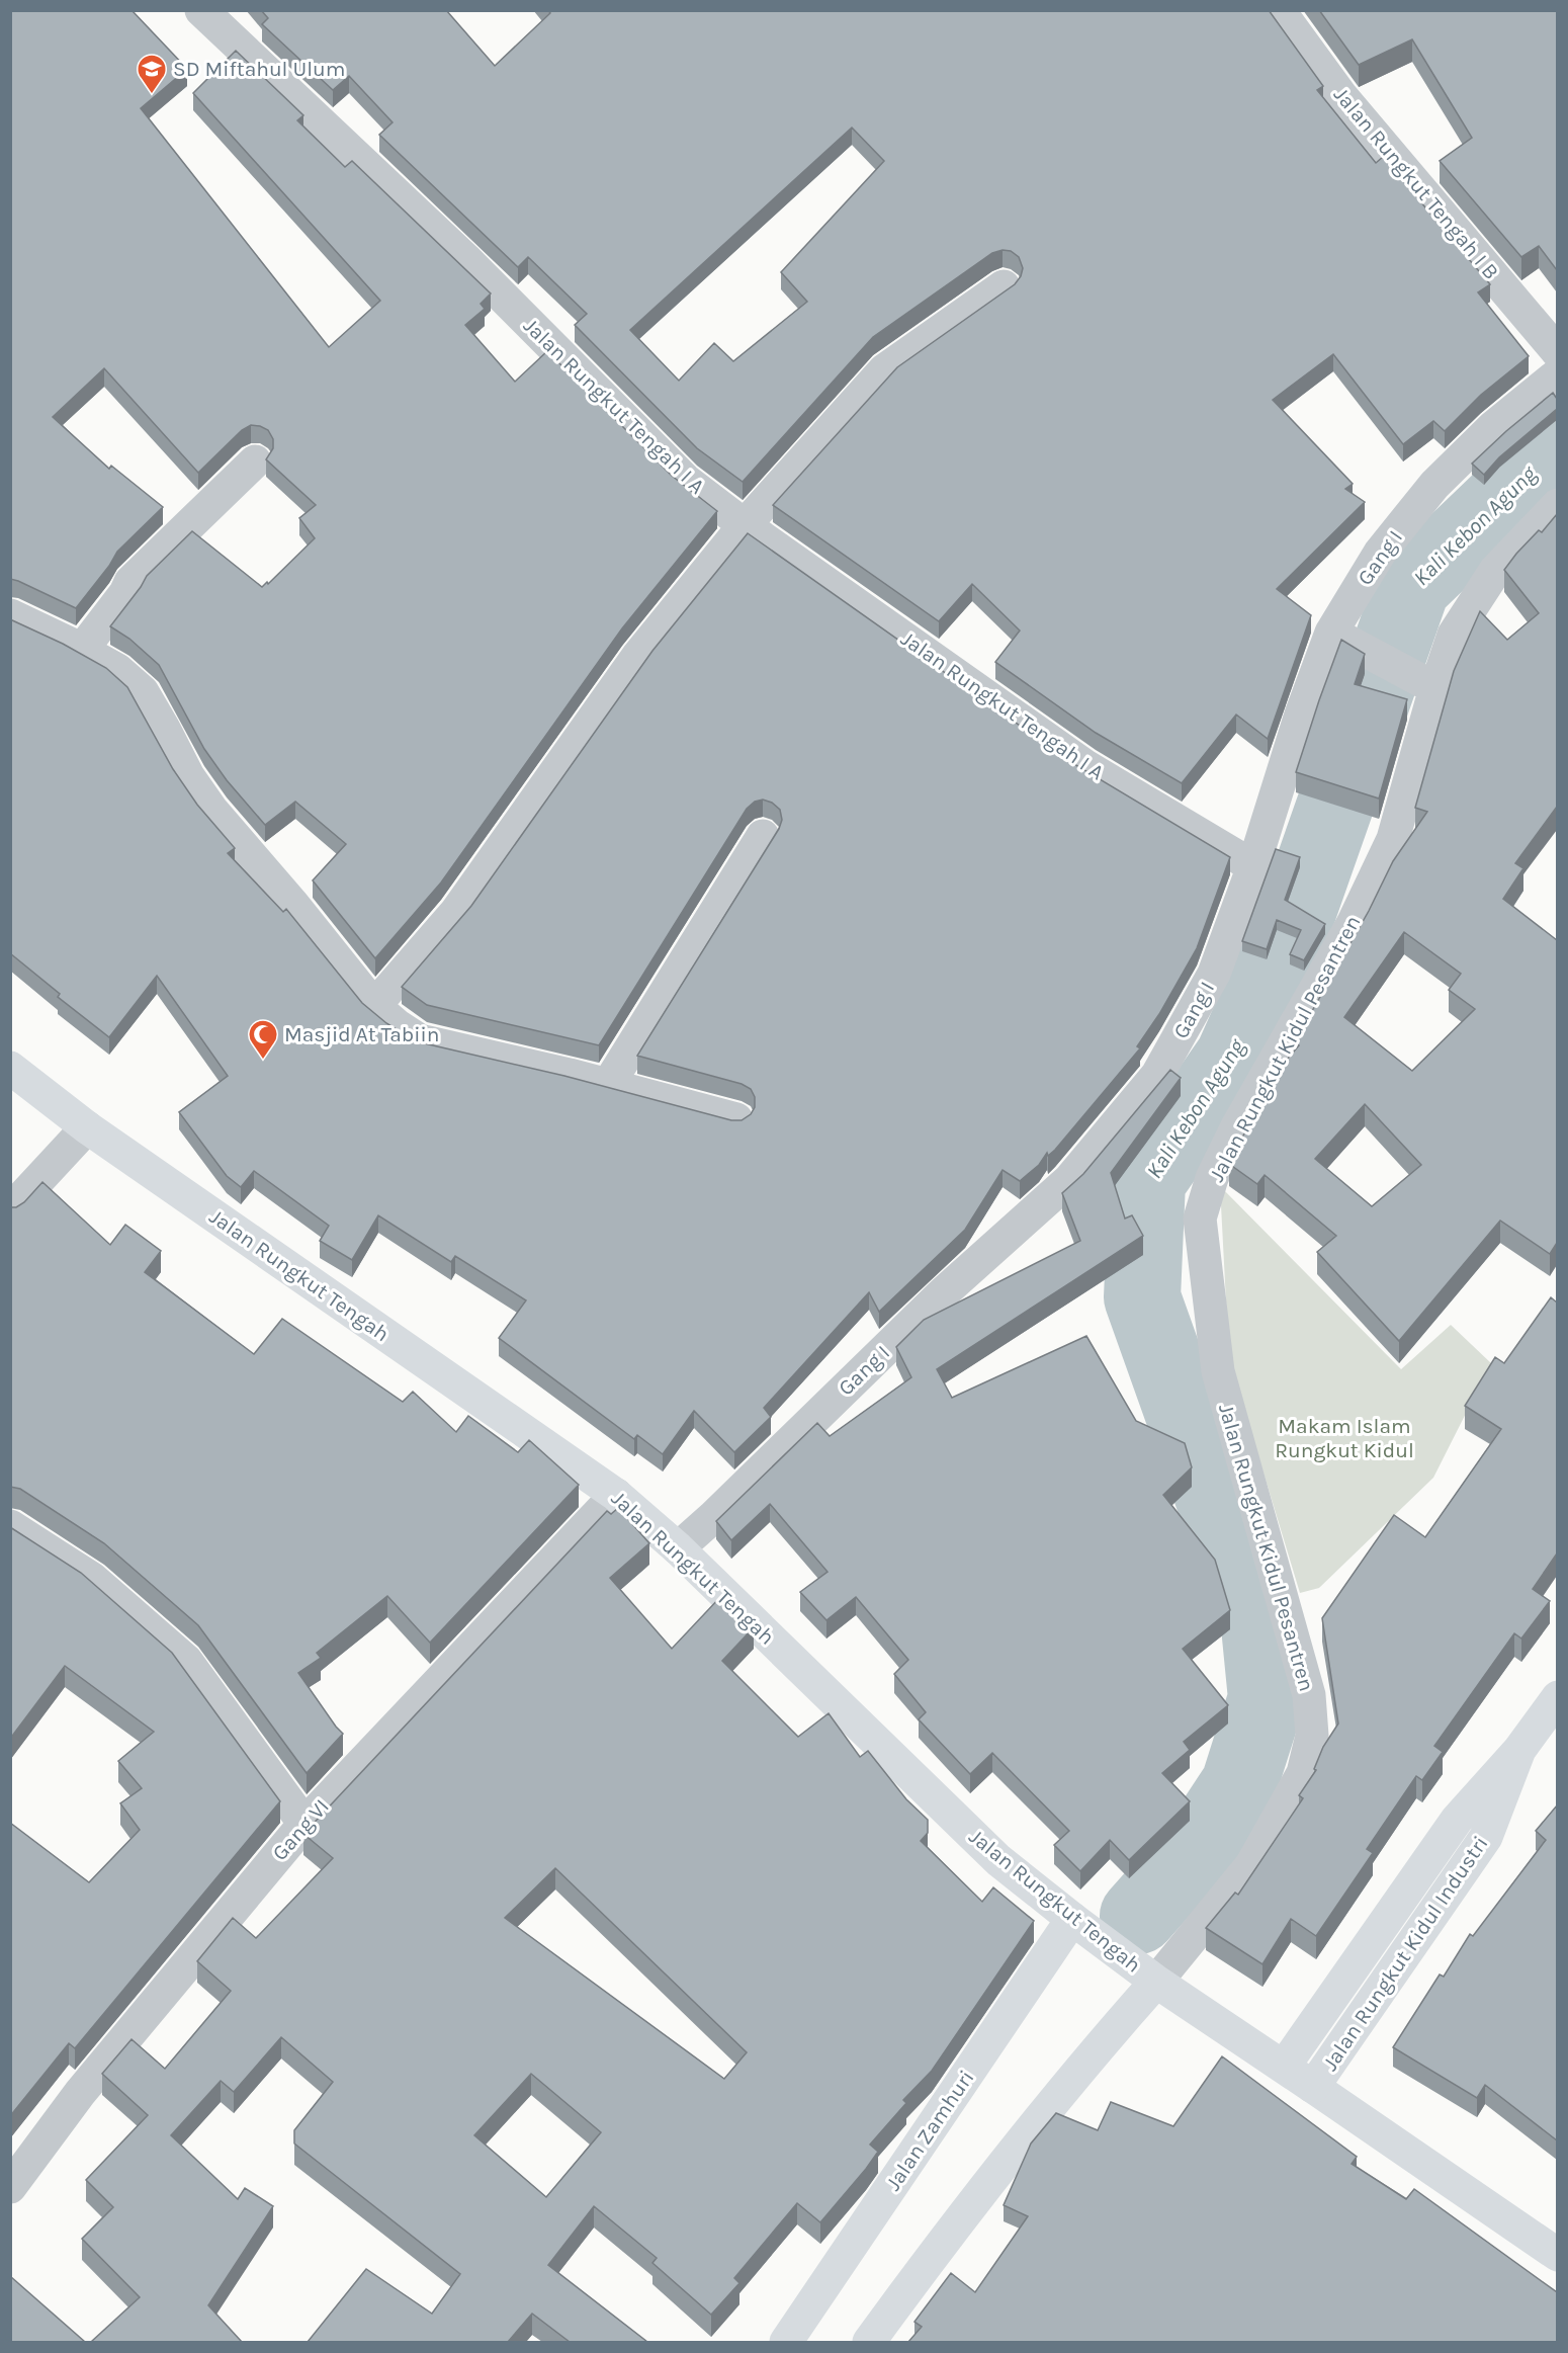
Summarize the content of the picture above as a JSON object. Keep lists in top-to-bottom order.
{
  "streets": {
    "main road": ["Jalan Rungkut Tengah", "Jalan Rungkut Kidul Industri", "Jalan Zamhuri"],
    "street": [
      "Jalan Rungkut Tengah I B",
      "Jalan Rungkut Tengah I A",
      "Gang I",
      "Jalan Rungkut Kidul Pesantren",
      "Gang VI"
    ]
  },
  "crossings": [
    ["Jalan Rungkut Tengah I A", "Gang I"],
    ["Gang I", "Jalan Rungkut Tengah"],
    ["Jalan Rungkut Kidul Pesantren", "Jalan Rungkut Tengah"],
    ["Jalan Rungkut Tengah", "Gang VI"],
    ["Jalan Rungkut Tengah", "Jalan Rungkut Kidul Industri"],
    ["Jalan Rungkut Tengah", "Jalan Zamhuri"]
  ],
  "water": ["Kali Kebon Agung"],
  "parks": ["Makam Islam Rungkut Kidul"],
  "places": {
    "school or university": ["SD Miftahul Ulum"],
    "mosque": ["Masjid At Tabiin"]
  }
}
